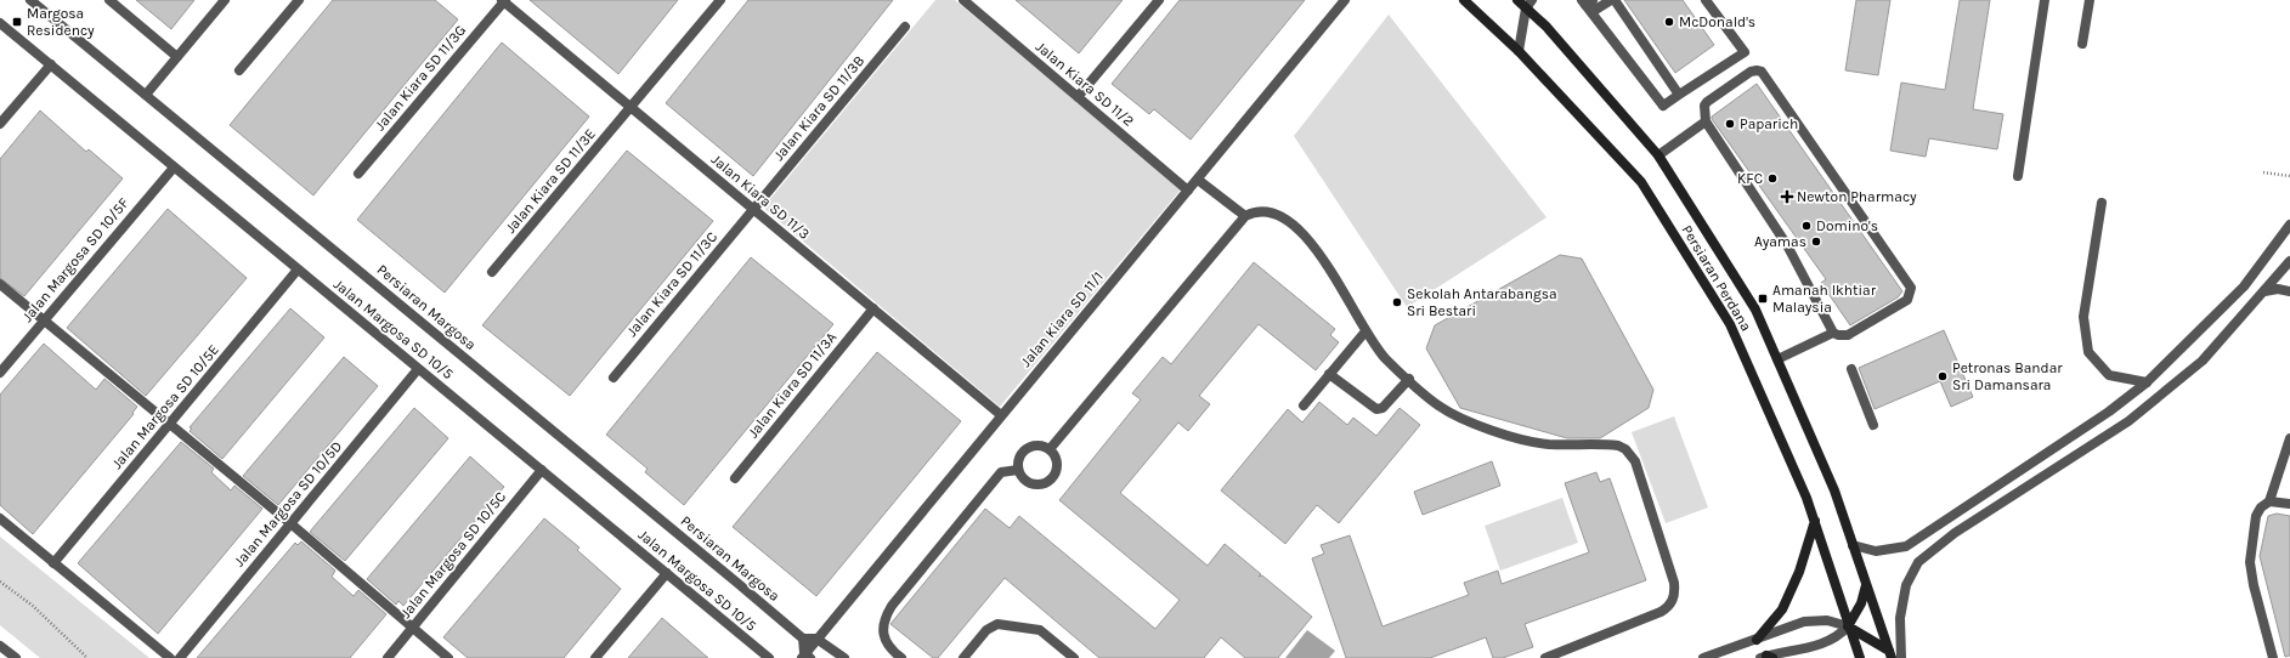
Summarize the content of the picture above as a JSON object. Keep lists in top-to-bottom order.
{
  "streets": {
    "main road": ["Persiaran Perdana"],
    "street": [
      "Jalan Kiara SD 11/3G",
      "Jalan Kiara SD 11/2",
      "Jalan Kiara SD 11/3B",
      "Jalan Kiara SD 11/3E",
      "Jalan Kiara SD 11/3",
      "Jalan Margosa SD 10/5F",
      "Jalan Kiara SD 11/3C",
      "Persiaran Margosa",
      "Jalan Kiara SD 11/1",
      "Jalan Margosa SD 10/5",
      "Jalan Kiara SD 11/3A",
      "Jalan Margosa SD 10/5E",
      "Jalan Margosa SD 10/5D",
      "Jalan Margosa SD 10/5C"
    ]
  },
  "crossings": [
    ["Jalan Kiara SD 11/3G", "Jalan Kiara SD 11/3"],
    ["Jalan Kiara SD 11/2", "Jalan Kiara SD 11/1"],
    ["Jalan Kiara SD 11/3B", "Jalan Kiara SD 11/3"],
    ["Jalan Kiara SD 11/3B", "Jalan Kiara SD 11/3C"],
    ["Jalan Kiara SD 11/3E", "Jalan Kiara SD 11/3"],
    ["Jalan Kiara SD 11/3", "Jalan Kiara SD 11/3C"],
    ["Jalan Kiara SD 11/3", "Jalan Kiara SD 11/1"],
    ["Jalan Kiara SD 11/3", "Jalan Kiara SD 11/3A"],
    ["Jalan Margosa SD 10/5F", "Jalan Margosa SD 10/5"],
    ["Jalan Margosa SD 10/5", "Jalan Margosa SD 10/5E"],
    ["Jalan Margosa SD 10/5", "Jalan Margosa SD 10/5D"],
    ["Jalan Margosa SD 10/5", "Jalan Margosa SD 10/5C"]
  ],
  "places": {
    "transit": ["Margosa Residency", "Amanah Ikhtiar Malaysia"],
    "other": [
      "McDonald's",
      "Paparich",
      "KFC",
      "Domino's",
      "Ayamas",
      "Sekolah Antarabangsa Sri Bestari",
      "Petronas Bandar Sri Damansara"
    ],
    "health": ["Newton Pharmacy"]
  }
}
